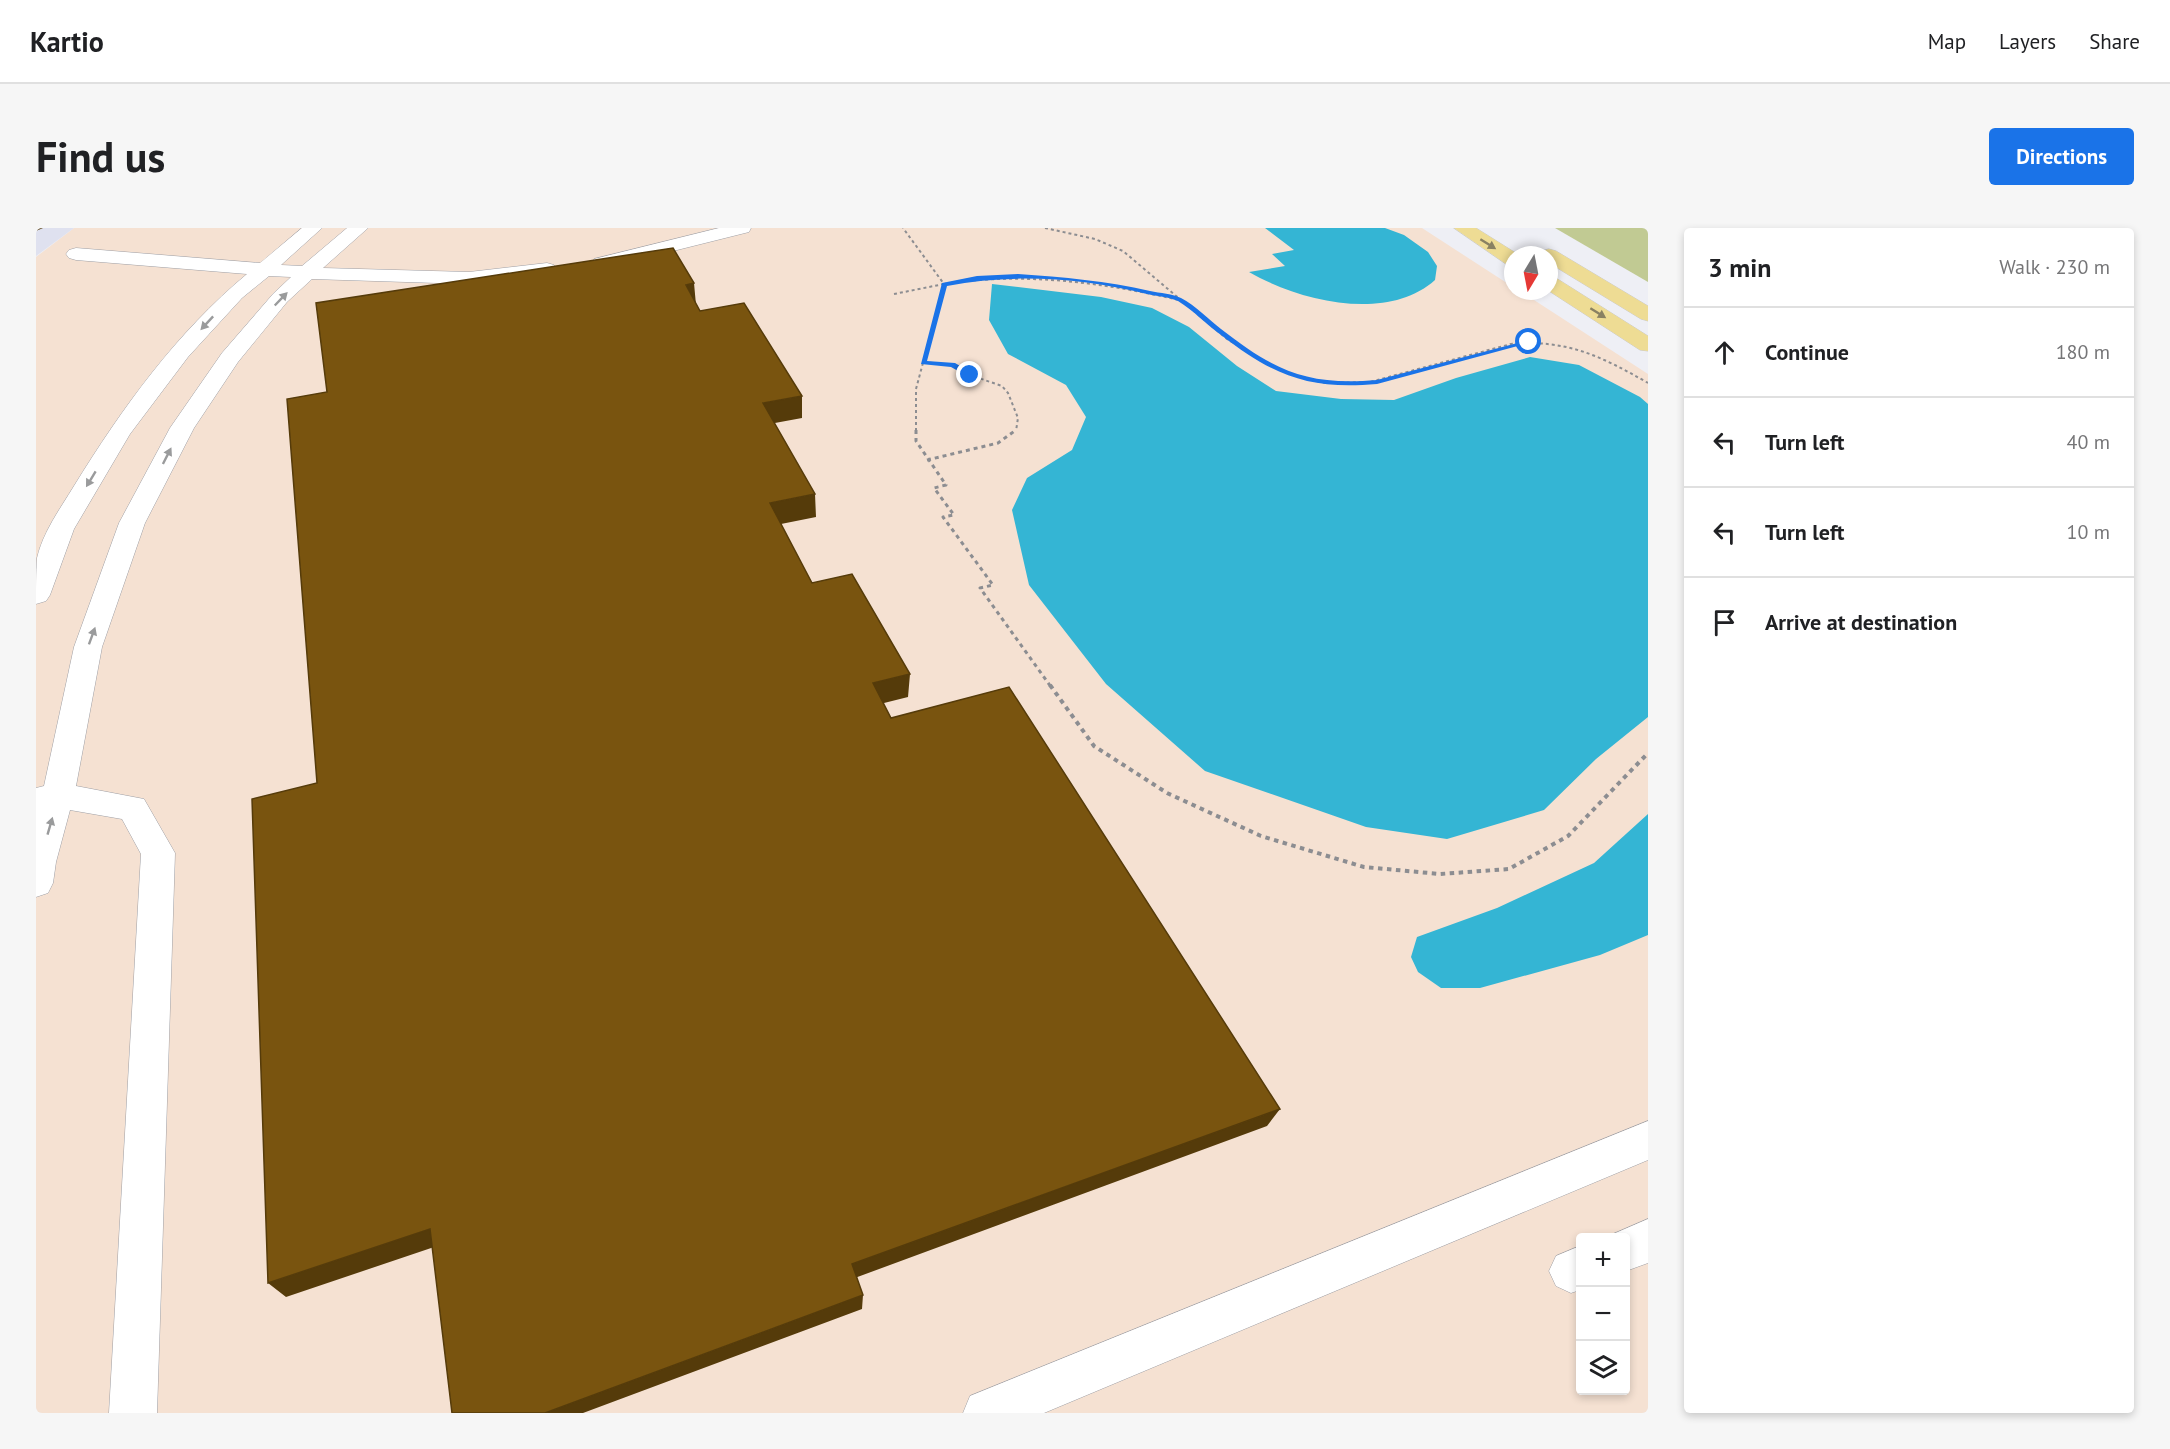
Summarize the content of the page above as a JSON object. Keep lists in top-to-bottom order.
{
  "north": "bottom",
  "page": {
    "header": "Kartio",
    "nav": ["Map", "Layers", "Share"],
    "buttons": "Directions",
    "title": "Find us",
    "heading": ["3 min", "Walk · 230 m"],
    "list": [
      ["Continue", "180 m"],
      ["Turn left", "40 m"],
      ["Turn left", "10 m"],
      "Arrive at destination"
    ],
    "map_buttons": ["+", "−"]
  }
}
